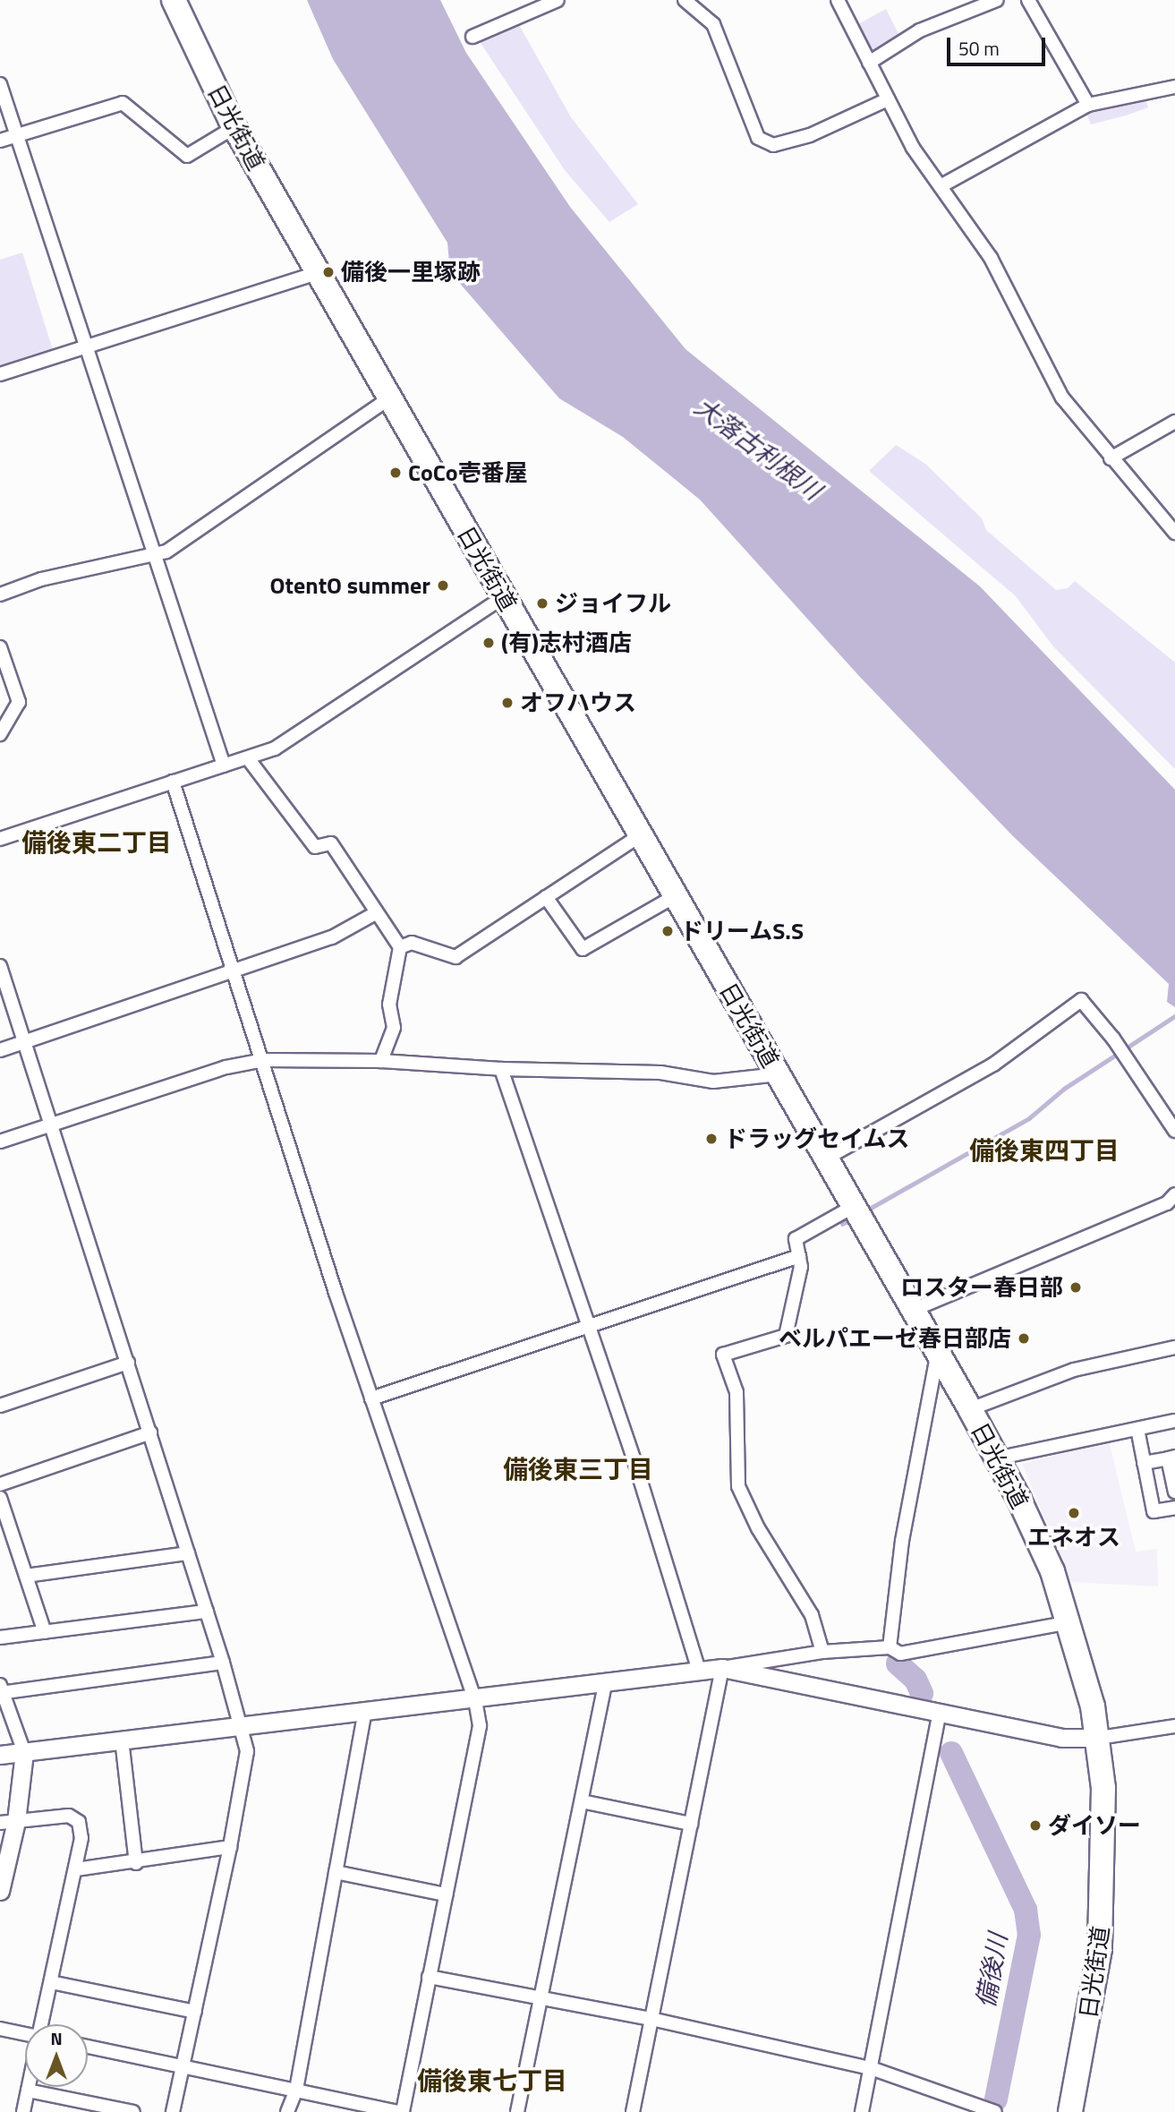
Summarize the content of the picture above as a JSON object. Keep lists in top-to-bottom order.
{
  "streets": {
    "highway": ["日光街道"]
  },
  "districts": [
    "備後東二丁目",
    "備後東四丁目",
    "備後東三丁目",
    "備後東七丁目"
  ],
  "water": ["大落古利根川", "備後川"],
  "places": [
    "備後一里塚跡",
    "CoCo壱番屋",
    "OtentO summer",
    "ジョイフル",
    "(有)志村酒店",
    "オフハウス",
    "ドリームS.S",
    "ドラッグセイムス",
    "ロスター春日部",
    "ベルパエーゼ春日部店",
    "エネオス",
    "ダイソー"
  ],
  "scale_bar": "50 m",
  "north": "top"
}
